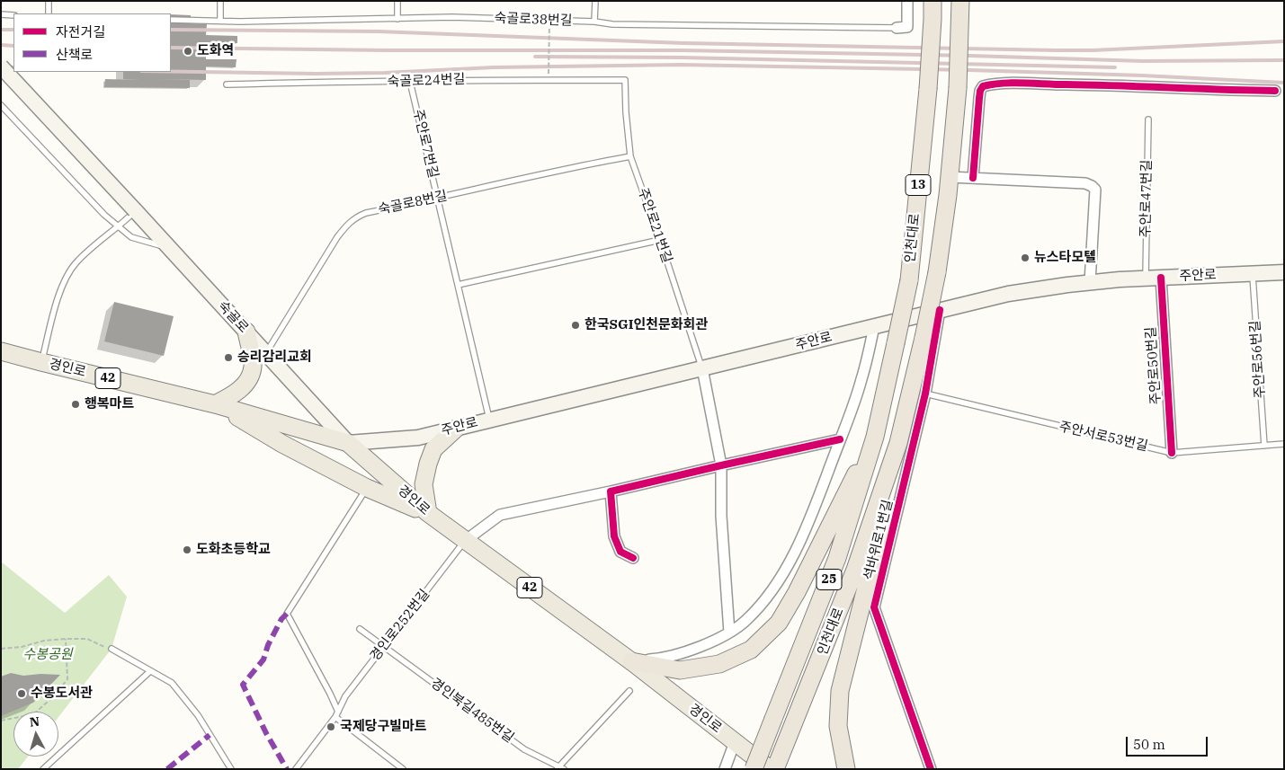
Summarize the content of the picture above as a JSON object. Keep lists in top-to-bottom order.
{
  "streets": {
    "highway": ["13", "인천대로", "25"],
    "main road": [
      "주안로",
      "숙골로",
      "경인로",
      "42"
    ],
    "street": ["주안로50번길", "석바위로1번길"],
    "lane": [
      "숙골로38번길",
      "숙골로24번길",
      "주안로7번길",
      "주안로47번길",
      "숙골로8번길",
      "주안로21번길",
      "주안로56번길",
      "주안서로53번길",
      "경인로252번길",
      "경인북길485번길"
    ]
  },
  "crossings": [
    ["숙골로24번길", "주안로7번길"],
    ["숙골로24번길", "주안로21번길"],
    ["주안로7번길", "숙골로8번길"],
    ["주안로7번길", "주안로"],
    ["주안로47번길", "주안로"],
    ["숙골로8번길", "주안로21번길"],
    ["숙골로8번길", "숙골로"],
    ["주안로21번길", "주안로"],
    ["주안로", "숙골로"],
    ["주안로", "주안로56번길"],
    ["주안로", "주안로50번길"],
    ["주안로", "경인로"],
    ["주안로", "석바위로1번길"],
    ["숙골로", "경인로"],
    ["주안로56번길", "주안서로53번길"],
    ["주안로50번길", "주안서로53번길"],
    ["경인로", "경인로252번길"],
    ["주안서로53번길", "석바위로1번길"],
    ["경인로252번길", "경인북길485번길"]
  ],
  "parks": ["수봉공원"],
  "places": [
    "도화역",
    "뉴스타모텔",
    "한국SGI인천문화회관",
    "승리감리교회",
    "행복마트",
    "도화초등학교",
    "수봉도서관",
    "국제당구빌마트"
  ],
  "legend": ["자전거길", "산책로"],
  "scale_bar": "50 m",
  "north": "top"
}
